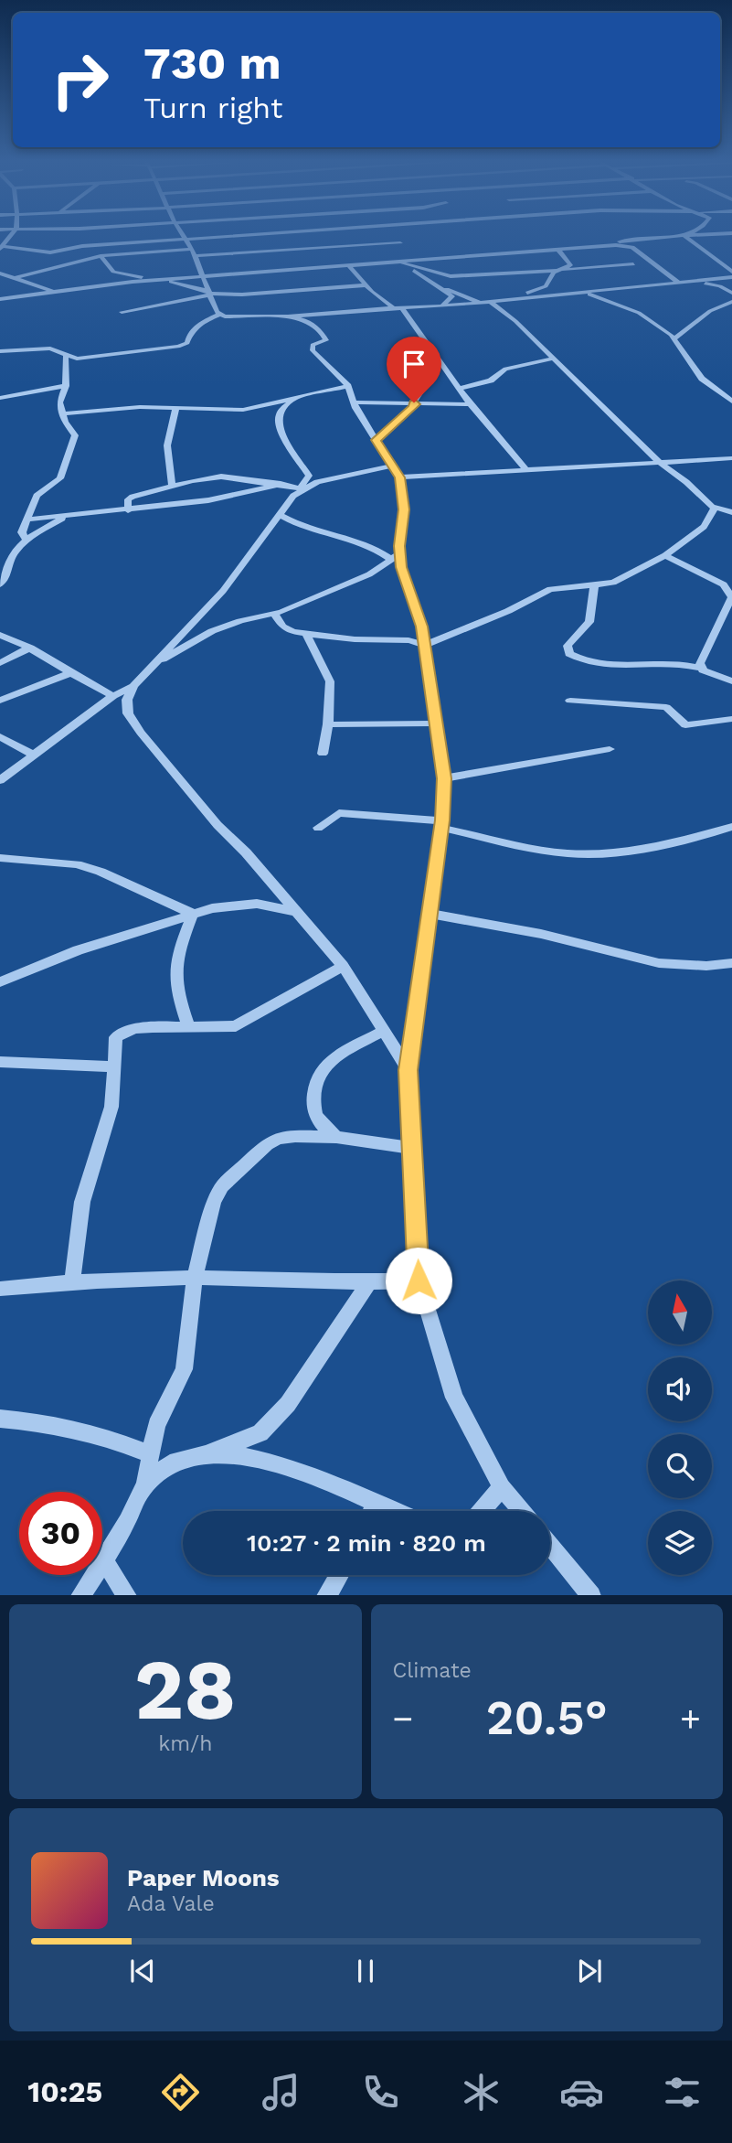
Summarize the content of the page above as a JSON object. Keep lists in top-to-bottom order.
{
  "north": "top",
  "page": {
    "turn": ["730 m", "Turn right"],
    "limit": "30",
    "trip": "10:27 · 2 min · 820 m",
    "tile": [
      ["28", "km/h"],
      "Climate"
    ],
    "heat": ["−", "20.5°", "+"],
    "song": ["Paper Moons", "Ada Vale"],
    "tabs": "10:25"
  }
}
